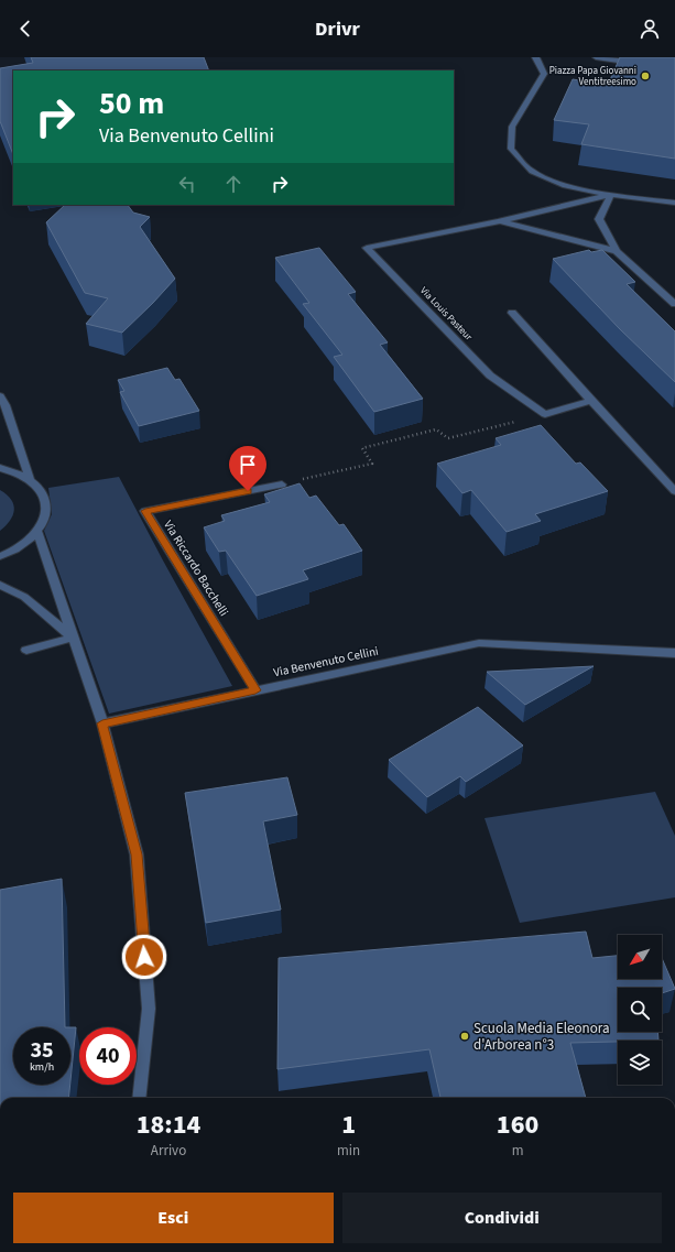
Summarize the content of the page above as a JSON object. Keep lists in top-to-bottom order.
{
  "streets": {
    "street": ["Via Louis Pasteur", "Via Riccardo Bacchelli", "Via Benvenuto Cellini"]
  },
  "crossings": [
    ["Via Riccardo Bacchelli", "Via Benvenuto Cellini"]
  ],
  "places": ["Piazza Papa Giovanni Ventitreesimo", "Scuola Media Eleonora d'Arborea n°3"],
  "north": "bottom left",
  "page": {
    "header": "Drivr",
    "turn": ["50 m", "Via Benvenuto Cellini"],
    "speed": "35 km/h",
    "limit": "40",
    "eta": [
      "18:14",
      "Arrivo",
      "1",
      "min",
      "160",
      "m"
    ],
    "buttons": ["Esci", "Condividi"]
  }
}
